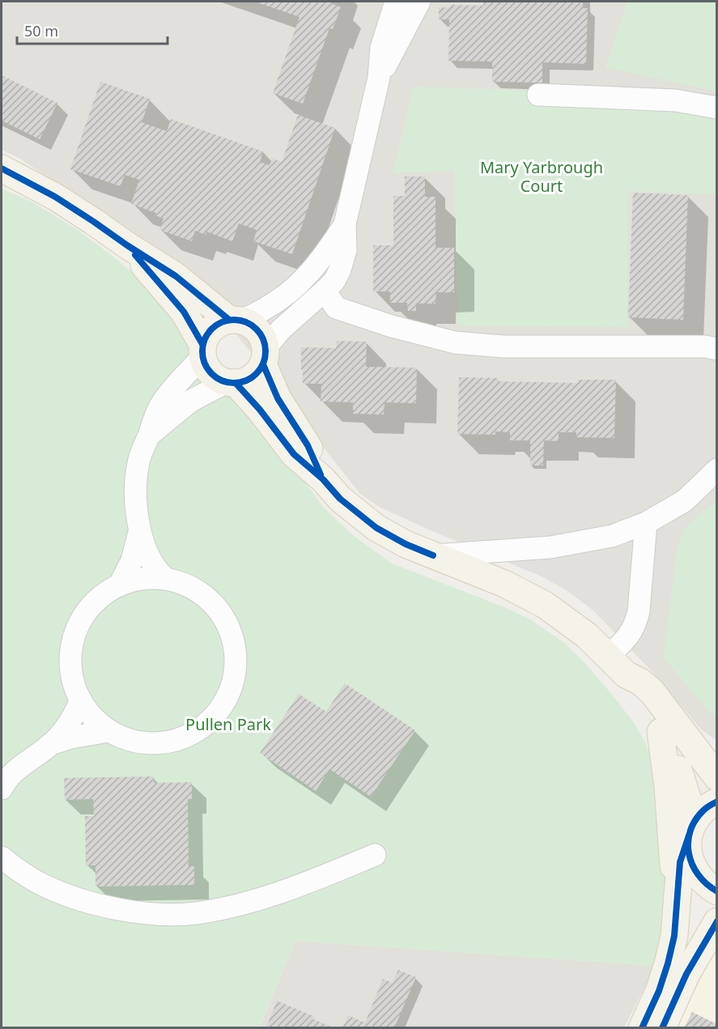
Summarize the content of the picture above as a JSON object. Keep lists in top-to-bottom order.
{
  "parks": ["Mary Yarbrough Court", "Pullen Park"],
  "scale_bar": "50 m"
}
